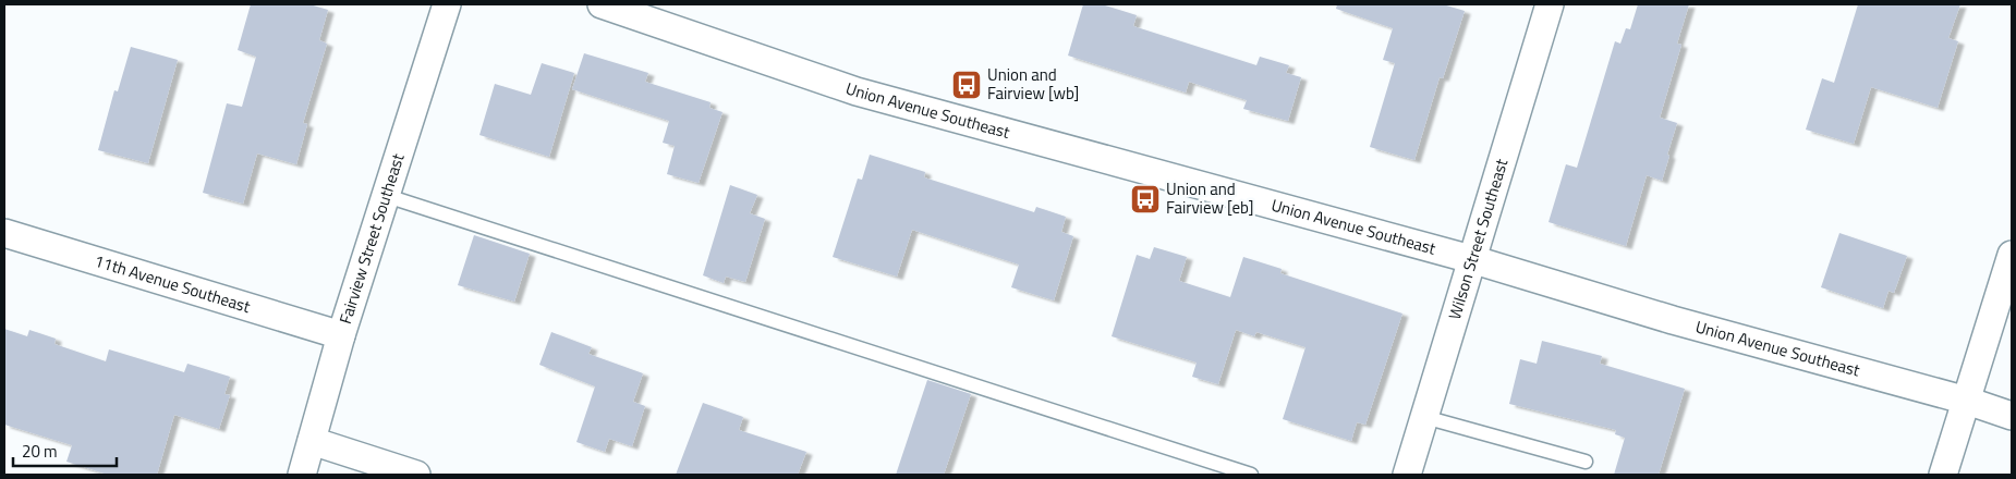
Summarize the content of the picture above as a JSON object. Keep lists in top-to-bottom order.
{
  "streets": {
    "street": [
      "Union Avenue Southeast",
      "Fairview Street Southeast",
      "Wilson Street Southeast",
      "11th Avenue Southeast"
    ]
  },
  "crossings": [
    ["Union Avenue Southeast", "Wilson Street Southeast"],
    ["Fairview Street Southeast", "11th Avenue Southeast"]
  ],
  "places": {
    "bus stop": ["Union and Fairview [wb]", "Union and Fairview [eb]"]
  },
  "scale_bar": "20 m"
}
